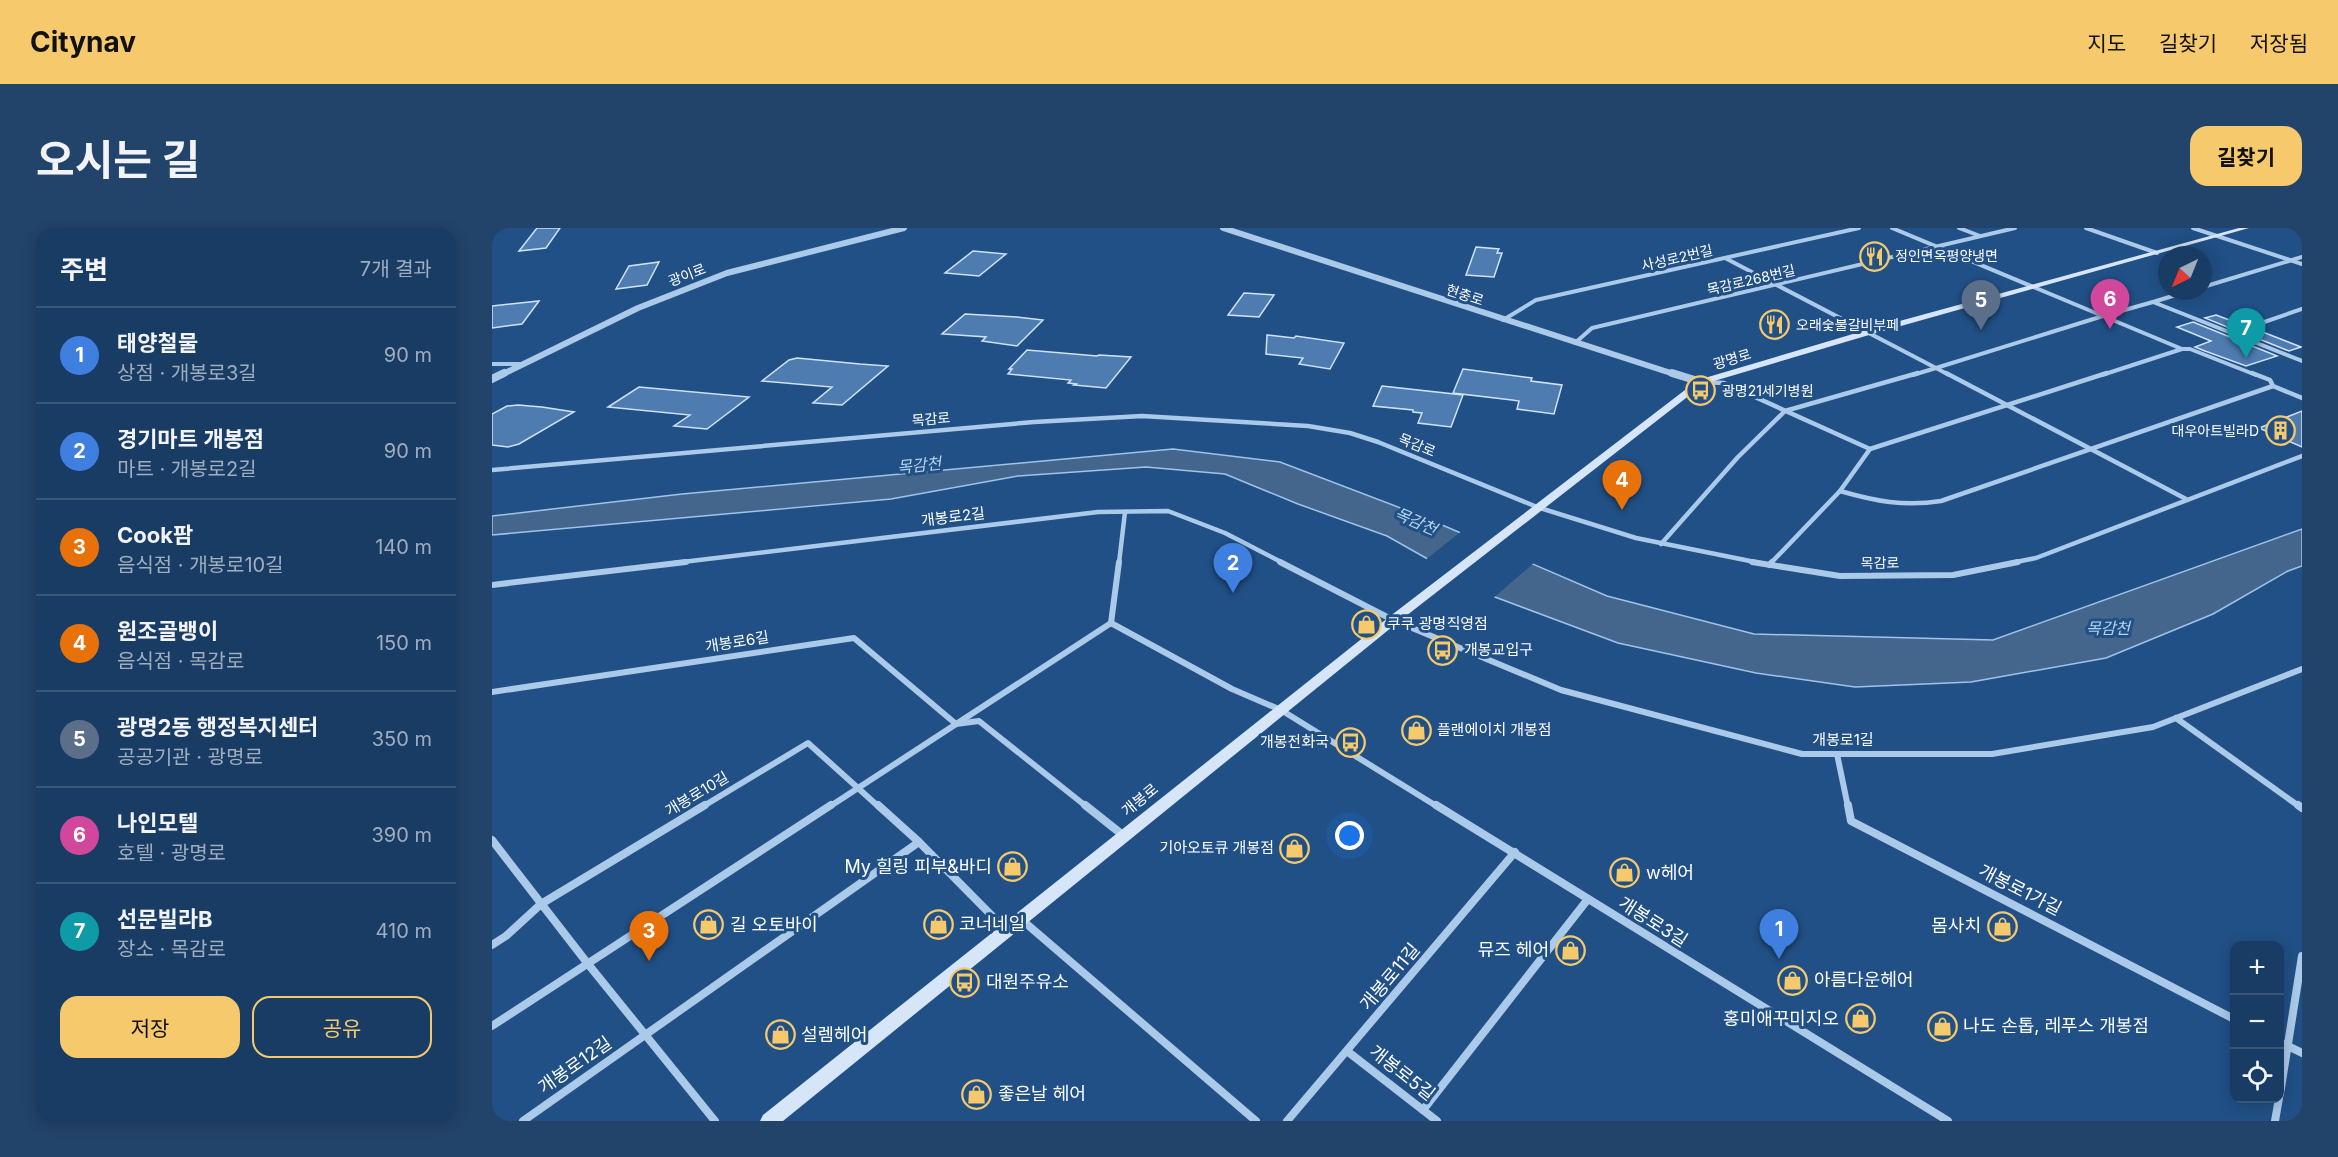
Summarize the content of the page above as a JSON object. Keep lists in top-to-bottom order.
{
  "streets": {
    "main road": ["광명로", "개봉로"],
    "street": [
      "사성로2번길",
      "광이로",
      "목감로268번길",
      "현충로",
      "목감로",
      "개봉로2길",
      "개봉로6길",
      "개봉로1길",
      "개봉로10길",
      "개봉로1가길",
      "개봉로3길",
      "개봉로11길",
      "개봉로12길",
      "개봉로5길"
    ]
  },
  "crossings": [
    ["사성로2번길", "현충로"],
    ["목감로268번길", "현충로"],
    ["현충로", "광명로"],
    ["광명로", "목감로"],
    ["광명로", "개봉로"],
    ["목감로", "개봉로"],
    ["개봉로2길", "개봉로1길"],
    ["개봉로2길", "개봉로"],
    ["개봉로1길", "개봉로"],
    ["개봉로1길", "개봉로1가길"],
    ["개봉로10길", "개봉로"],
    ["개봉로", "개봉로3길"],
    ["개봉로3길", "개봉로11길"],
    ["개봉로11길", "개봉로5길"]
  ],
  "water": ["목감천"],
  "places": {
    "restaurant": ["정인면옥평양냉면", "오래숯불갈비부페"],
    "bus stop": [
      "광명21세기병원",
      "개봉교입구",
      "개봉전화국",
      "대원주유소"
    ],
    "building": ["대우아트빌라D"],
    "shop": [
      "쿠쿠 광명직영점",
      "플랜에이치 개봉점",
      "기아오토큐 개봉점",
      "My 힐링 피부&바디",
      "w헤어",
      "코너네일",
      "길 오토바이",
      "몸사치",
      "뮤즈 헤어",
      "아름다운헤어",
      "홍미애꾸미지오",
      "나도 손톱, 레푸스 개봉점",
      "설렘헤어",
      "좋은날 헤어"
    ]
  },
  "north": "bottom left",
  "page": {
    "header": "Citynav",
    "nav": ["지도", "길찾기", "저장됨"],
    "title": "오시는 길",
    "buttons": [
      "길찾기",
      ["저장", "공유"]
    ],
    "heading": ["주변", "7개 결과"],
    "pins": [
      "6",
      "5",
      "7",
      "4",
      "2",
      "1",
      "3"
    ],
    "list": [
      {
        "mark": "1",
        "name": "태양철물",
        "note": "상점 · 개봉로3길",
        "value": "90 m"
      },
      {
        "mark": "2",
        "name": "경기마트 개봉점",
        "note": "마트 · 개봉로2길",
        "value": "90 m"
      },
      {
        "mark": "3",
        "name": "Cook팜",
        "note": "음식점 · 개봉로10길",
        "value": "140 m"
      },
      {
        "mark": "4",
        "name": "원조골뱅이",
        "note": "음식점 · 목감로",
        "value": "150 m"
      },
      {
        "mark": "5",
        "name": "광명2동 행정복지센터",
        "note": "공공기관 · 광명로",
        "value": "350 m"
      },
      {
        "mark": "6",
        "name": "나인모텔",
        "note": "호텔 · 광명로",
        "value": "390 m"
      },
      {
        "mark": "7",
        "name": "선문빌라B",
        "note": "장소 · 목감로",
        "value": "410 m"
      }
    ],
    "map_buttons": ["+", "−"]
  }
}
